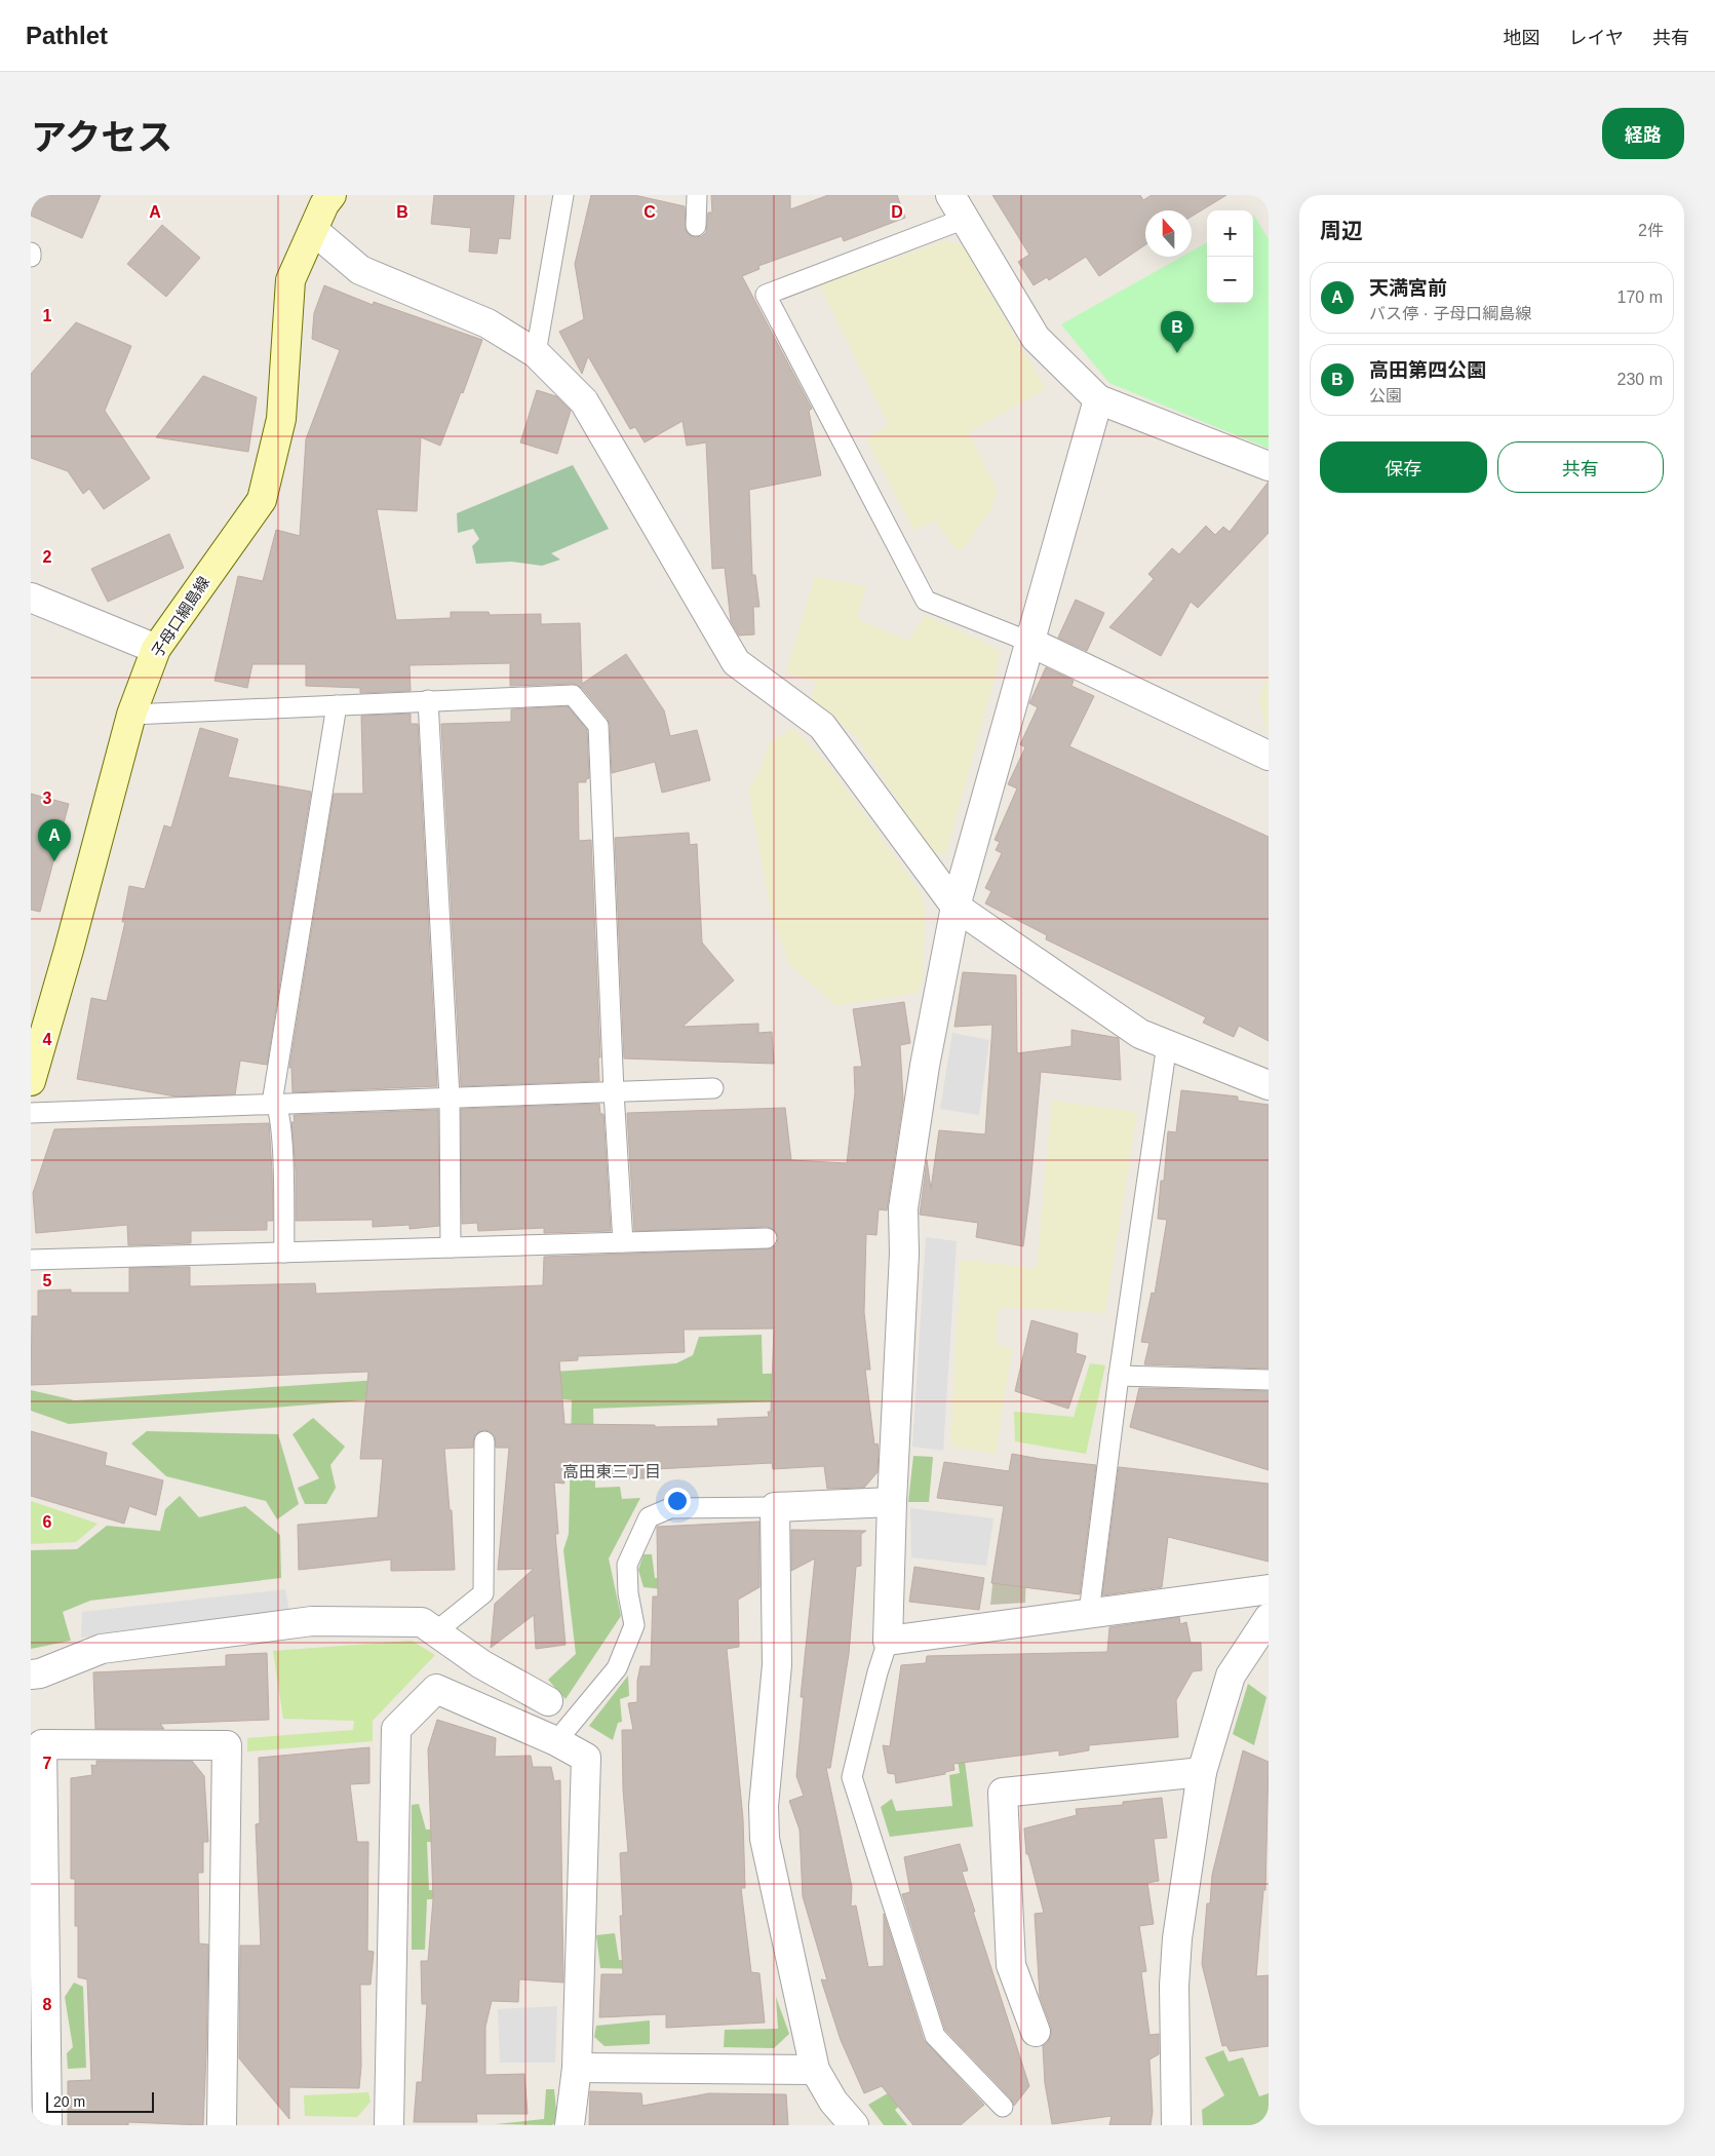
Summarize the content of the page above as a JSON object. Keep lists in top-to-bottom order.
{
  "streets": {
    "main road": ["子母口綱島線"]
  },
  "districts": ["高田東三丁目"],
  "scale_bar": "20 m",
  "north": "top",
  "page": {
    "header": "Pathlet",
    "nav": ["地図", "レイヤ", "共有"],
    "title": "アクセス",
    "buttons": [
      "経路",
      ["保存", "共有"]
    ],
    "heading": ["周辺", "2件"],
    "map_buttons": ["+", "−"],
    "list": [
      {
        "mark": "A",
        "name": "天満宮前",
        "note": "バス停 · 子母口綱島線",
        "value": "170 m"
      },
      {
        "mark": "B",
        "name": "高田第四公園",
        "note": "公園",
        "value": "230 m"
      }
    ],
    "pins": ["B", "A"],
    "scale": "20 m"
  },
  "grid": {
    "columns": [
      "A",
      "B",
      "C",
      "D"
    ],
    "rows": [
      "1",
      "2",
      "3",
      "4",
      "5",
      "6",
      "7",
      "8"
    ]
  }
}
